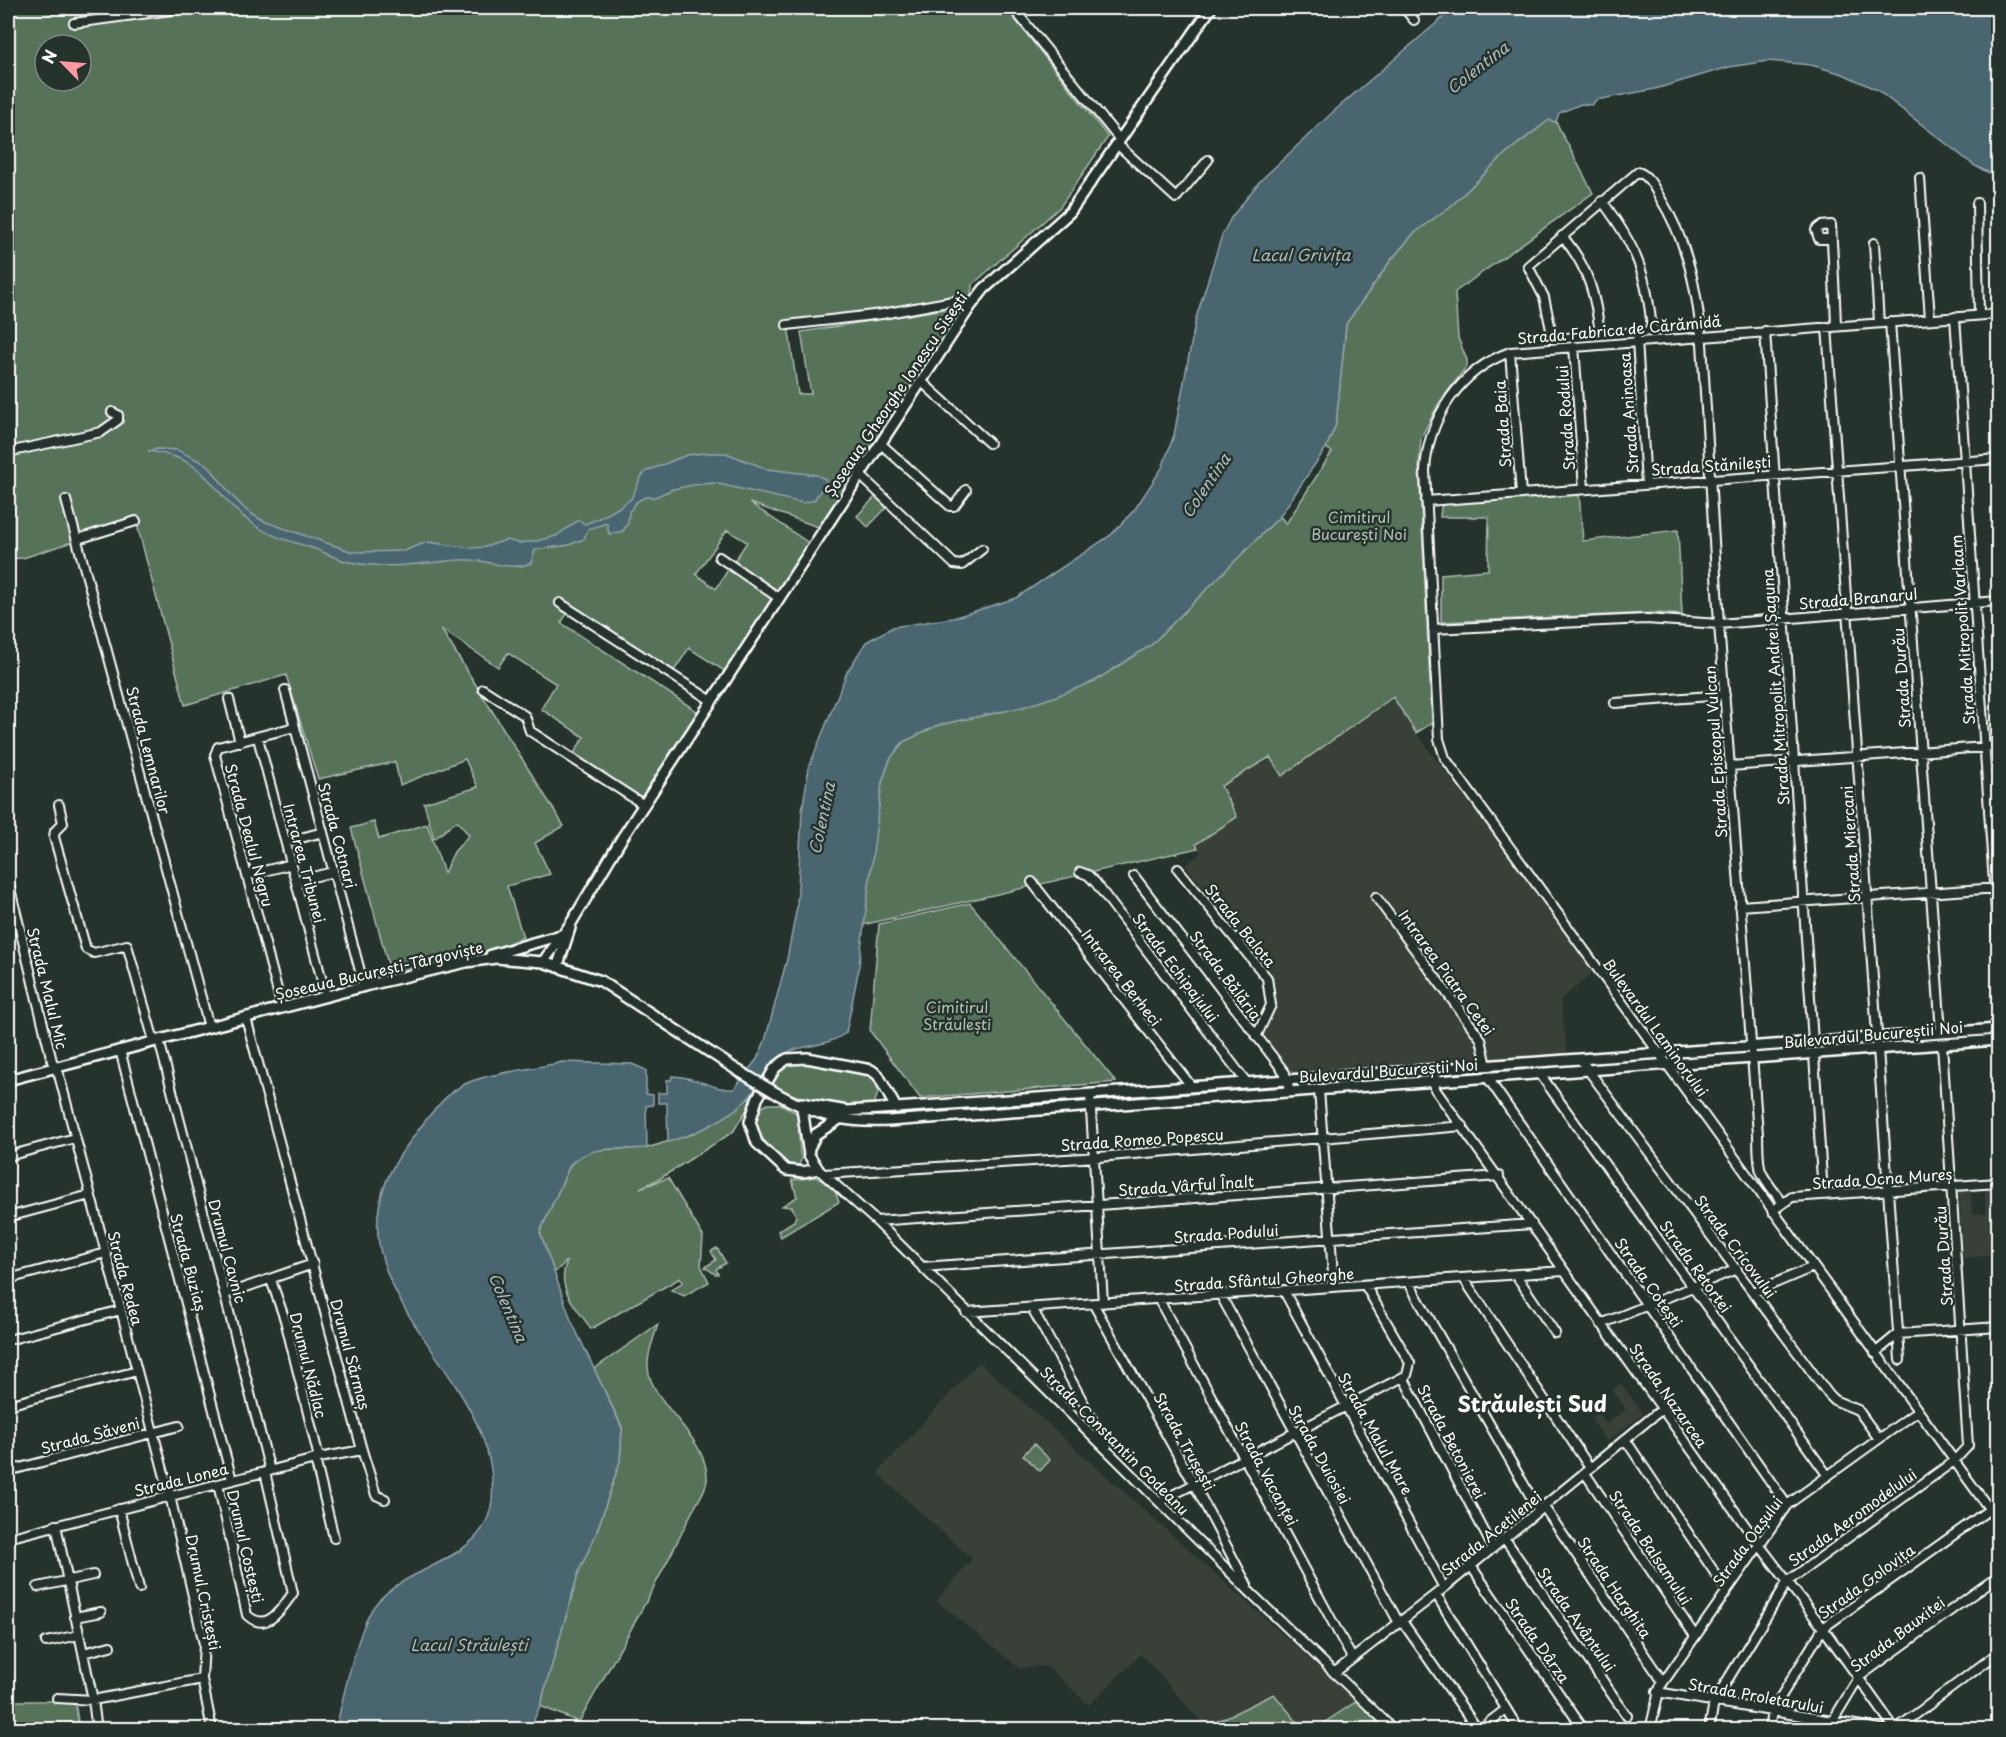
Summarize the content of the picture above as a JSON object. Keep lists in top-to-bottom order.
{
  "streets": {
    "main road": ["Șoseaua Gheorghe Ionescu Sisești", "Șoseaua București-Târgoviște", "Bulevardul Bucureștii Noi"],
    "street": [
      "Strada Fabrica de Cărămidă",
      "Strada Aninoasa",
      "Strada Rodului",
      "Strada Baia",
      "Strada Stănilești",
      "Strada Branarul",
      "Strada Mitropolit Varlaam",
      "Strada Durău",
      "Strada Mitropolit Andrei Șaguna",
      "Strada Lemnarilor",
      "Strada Episcopul Vulcan",
      "Strada Dealul Negru",
      "Strada Cotnari",
      "Strada Miercani",
      "Intrarea Tribunei",
      "Strada Balota",
      "Strada Echipajului",
      "Intrarea Piatra Cetei",
      "Strada Bălăria",
      "Intrarea Berheci",
      "Strada Malul Mic",
      "Bulevardul Laminorului",
      "Strada Romeo Popescu",
      "Strada Ocna Mureș",
      "Strada Vârful Înalt",
      "Strada Podului",
      "Strada Cricovului",
      "Drumul Cavnic",
      "Strada Buziaș",
      "Strada Retortei",
      "Strada Redea",
      "Strada Sfântul Gheorghe",
      "Strada Cotești",
      "Drumul Sărmaș",
      "Drumul Nădlac",
      "Strada Nazarcea",
      "Strada Malul Mare",
      "Strada Săveni",
      "Strada Constantin Godeanu",
      "Strada Trușești",
      "Strada Betonierei",
      "Strada Duiosiei",
      "Strada Vacanței",
      "Strada Lonea",
      "Strada Aeromodelului",
      "Strada Acetilenei",
      "Strada Oașului",
      "Drumul Costești",
      "Strada Balsamului",
      "Strada Golovița",
      "Strada Harghita",
      "Drumul Cristești",
      "Strada Avântului",
      "Strada Bauxitei",
      "Strada Dârza",
      "Strada Proletarului"
    ]
  },
  "crossings": [
    ["Strada Fabrica de Cărămidă", "Strada Aninoasa"],
    ["Strada Fabrica de Cărămidă", "Strada Rodului"],
    ["Strada Fabrica de Cărămidă", "Strada Baia"],
    ["Strada Fabrica de Cărămidă", "Strada Stănilești"],
    ["Strada Fabrica de Cărămidă", "Strada Mitropolit Varlaam"],
    ["Strada Fabrica de Cărămidă", "Strada Durău"],
    ["Strada Fabrica de Cărămidă", "Strada Mitropolit Andrei Șaguna"],
    ["Strada Fabrica de Cărămidă", "Strada Episcopul Vulcan"],
    ["Strada Fabrica de Cărămidă", "Strada Miercani"],
    ["Strada Fabrica de Cărămidă", "Bulevardul Laminorului"],
    ["Șoseaua Gheorghe Ionescu Sisești", "Șoseaua București-Târgoviște"],
    ["Strada Aninoasa", "Strada Stănilești"],
    ["Strada Rodului", "Strada Stănilești"],
    ["Strada Baia", "Strada Stănilești"],
    ["Strada Stănilești", "Strada Mitropolit Varlaam"],
    ["Strada Stănilești", "Strada Durău"],
    ["Strada Stănilești", "Strada Mitropolit Andrei Șaguna"],
    ["Strada Stănilești", "Strada Episcopul Vulcan"],
    ["Strada Stănilești", "Strada Miercani"],
    ["Strada Stănilești", "Bulevardul Laminorului"],
    ["Strada Branarul", "Strada Mitropolit Varlaam"],
    ["Strada Branarul", "Strada Durău"],
    ["Strada Branarul", "Strada Mitropolit Andrei Șaguna"],
    ["Strada Branarul", "Strada Episcopul Vulcan"],
    ["Strada Branarul", "Strada Miercani"],
    ["Strada Branarul", "Bulevardul Laminorului"],
    ["Strada Durău", "Bulevardul Laminorului"],
    ["Strada Durău", "Bulevardul Bucureștii Noi"],
    ["Strada Durău", "Strada Ocna Mureș"],
    ["Strada Durău", "Strada Aeromodelului"],
    ["Strada Mitropolit Andrei Șaguna", "Bulevardul Bucureștii Noi"],
    ["Strada Lemnarilor", "Șoseaua București-Târgoviște"],
    ["Strada Episcopul Vulcan", "Bulevardul Bucureștii Noi"],
    ["Strada Episcopul Vulcan", "Strada Ocna Mureș"],
    ["Strada Dealul Negru", "Strada Cotnari"],
    ["Strada Dealul Negru", "Intrarea Tribunei"],
    ["Strada Dealul Negru", "Șoseaua București-Târgoviște"],
    ["Strada Cotnari", "Șoseaua București-Târgoviște"],
    ["Strada Miercani", "Bulevardul Bucureștii Noi"],
    ["Strada Miercani", "Strada Ocna Mureș"],
    ["Intrarea Tribunei", "Șoseaua București-Târgoviște"],
    ["Strada Balota", "Strada Bălăria"],
    ["Strada Echipajului", "Bulevardul Bucureștii Noi"],
    ["Șoseaua București-Târgoviște", "Strada Malul Mic"],
    ["Șoseaua București-Târgoviște", "Bulevardul Bucureștii Noi"],
    ["Șoseaua București-Târgoviște", "Drumul Cavnic"],
    ["Șoseaua București-Târgoviște", "Strada Buziaș"],
    ["Șoseaua București-Târgoviște", "Strada Redea"],
    ["Șoseaua București-Târgoviște", "Drumul Sărmaș"],
    ["Intrarea Piatra Cetei", "Bulevardul Bucureștii Noi"],
    ["Strada Bălăria", "Bulevardul Bucureștii Noi"],
    ["Intrarea Berheci", "Bulevardul Bucureștii Noi"],
    ["Strada Malul Mic", "Strada Redea"],
    ["Bulevardul Laminorului", "Bulevardul Bucureștii Noi"],
    ["Bulevardul Laminorului", "Strada Ocna Mureș"],
    ["Bulevardul Laminorului", "Strada Aeromodelului"],
    ["Bulevardul Laminorului", "Strada Oașului"],
    ["Bulevardul Laminorului", "Strada Golovița"],
    ["Bulevardul Bucureștii Noi", "Strada Cricovului"],
    ["Bulevardul Bucureștii Noi", "Strada Retortei"],
    ["Bulevardul Bucureștii Noi", "Strada Cotești"],
    ["Bulevardul Bucureștii Noi", "Strada Nazarcea"],
    ["Strada Romeo Popescu", "Strada Nazarcea"],
    ["Strada Romeo Popescu", "Strada Constantin Godeanu"],
    ["Strada Vârful Înalt", "Strada Nazarcea"],
    ["Strada Vârful Înalt", "Strada Constantin Godeanu"],
    ["Strada Podului", "Strada Nazarcea"],
    ["Strada Podului", "Strada Constantin Godeanu"],
    ["Strada Cricovului", "Strada Oașului"],
    ["Drumul Cavnic", "Strada Lonea"],
    ["Drumul Cavnic", "Drumul Costești"],
    ["Strada Buziaș", "Strada Lonea"],
    ["Strada Retortei", "Strada Oașului"],
    ["Strada Redea", "Strada Săveni"],
    ["Strada Redea", "Strada Lonea"],
    ["Strada Redea", "Drumul Cristești"],
    ["Strada Sfântul Gheorghe", "Strada Nazarcea"],
    ["Strada Sfântul Gheorghe", "Strada Malul Mare"],
    ["Strada Sfântul Gheorghe", "Strada Constantin Godeanu"],
    ["Strada Sfântul Gheorghe", "Strada Trușești"],
    ["Strada Sfântul Gheorghe", "Strada Betonierei"],
    ["Strada Sfântul Gheorghe", "Strada Duiosiei"],
    ["Strada Sfântul Gheorghe", "Strada Vacanței"],
    ["Strada Sfântul Gheorghe", "Strada Balsamului"],
    ["Strada Sfântul Gheorghe", "Strada Harghita"],
    ["Strada Cotești", "Strada Oașului"],
    ["Drumul Sărmaș", "Strada Lonea"],
    ["Drumul Nădlac", "Strada Lonea"],
    ["Strada Nazarcea", "Strada Aeromodelului"],
    ["Strada Nazarcea", "Strada Acetilenei"],
    ["Strada Nazarcea", "Strada Oașului"],
    ["Strada Nazarcea", "Strada Golovița"],
    ["Strada Nazarcea", "Strada Bauxitei"],
    ["Strada Nazarcea", "Strada Proletarului"],
    ["Strada Malul Mare", "Strada Acetilenei"],
    ["Strada Constantin Godeanu", "Strada Trușești"],
    ["Strada Constantin Godeanu", "Strada Acetilenei"],
    ["Strada Betonierei", "Strada Acetilenei"],
    ["Strada Duiosiei", "Strada Acetilenei"],
    ["Strada Vacanței", "Strada Acetilenei"],
    ["Strada Lonea", "Drumul Costești"],
    ["Strada Lonea", "Drumul Cristești"],
    ["Strada Aeromodelului", "Strada Proletarului"],
    ["Strada Acetilenei", "Strada Balsamului"],
    ["Strada Acetilenei", "Strada Harghita"],
    ["Strada Acetilenei", "Strada Avântului"],
    ["Strada Acetilenei", "Strada Dârza"],
    ["Strada Oașului", "Strada Balsamului"],
    ["Strada Oașului", "Strada Harghita"],
    ["Strada Oașului", "Strada Proletarului"],
    ["Strada Golovița", "Strada Proletarului"],
    ["Strada Bauxitei", "Strada Proletarului"]
  ],
  "districts": ["Străulești Sud"],
  "water": ["Colentina", "Lacul Grivița", "Lacul Străulești"],
  "parks": ["Cimitirul București Noi", "Cimitirul Străulești"],
  "north": "top left"
}
